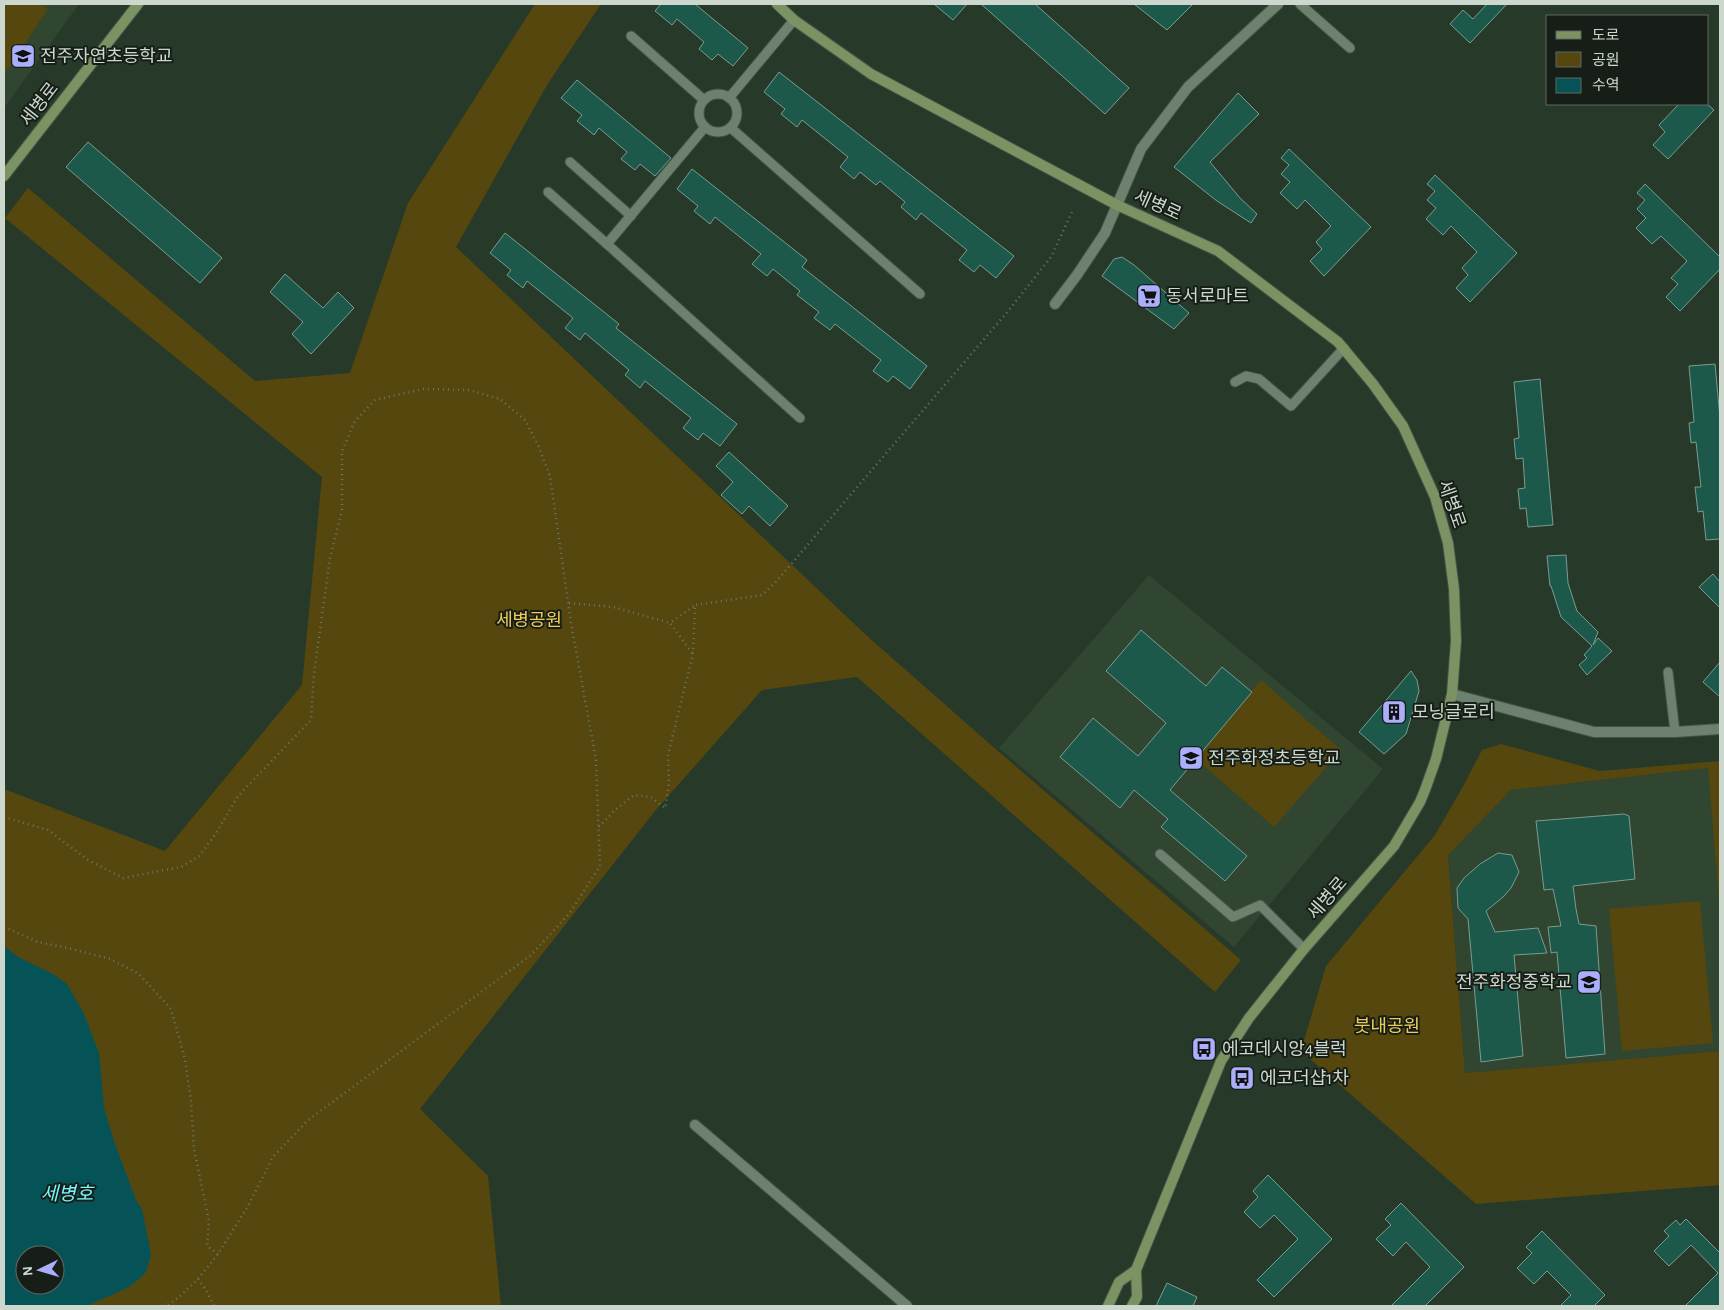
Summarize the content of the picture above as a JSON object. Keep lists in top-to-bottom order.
{
  "streets": {
    "street": ["세병로"]
  },
  "water": ["세병호"],
  "parks": ["세병공원", "붓내공원"],
  "places": {
    "school or university": ["전주자연초등학교", "전주화정초등학교", "전주화정중학교"],
    "supermarket": ["동서로마트"],
    "building": ["모닝글로리"],
    "bus stop": ["에코데시앙4블럭", "에코더샵1차"]
  },
  "legend": ["도로", "공원", "수역"],
  "north": "left"
}
